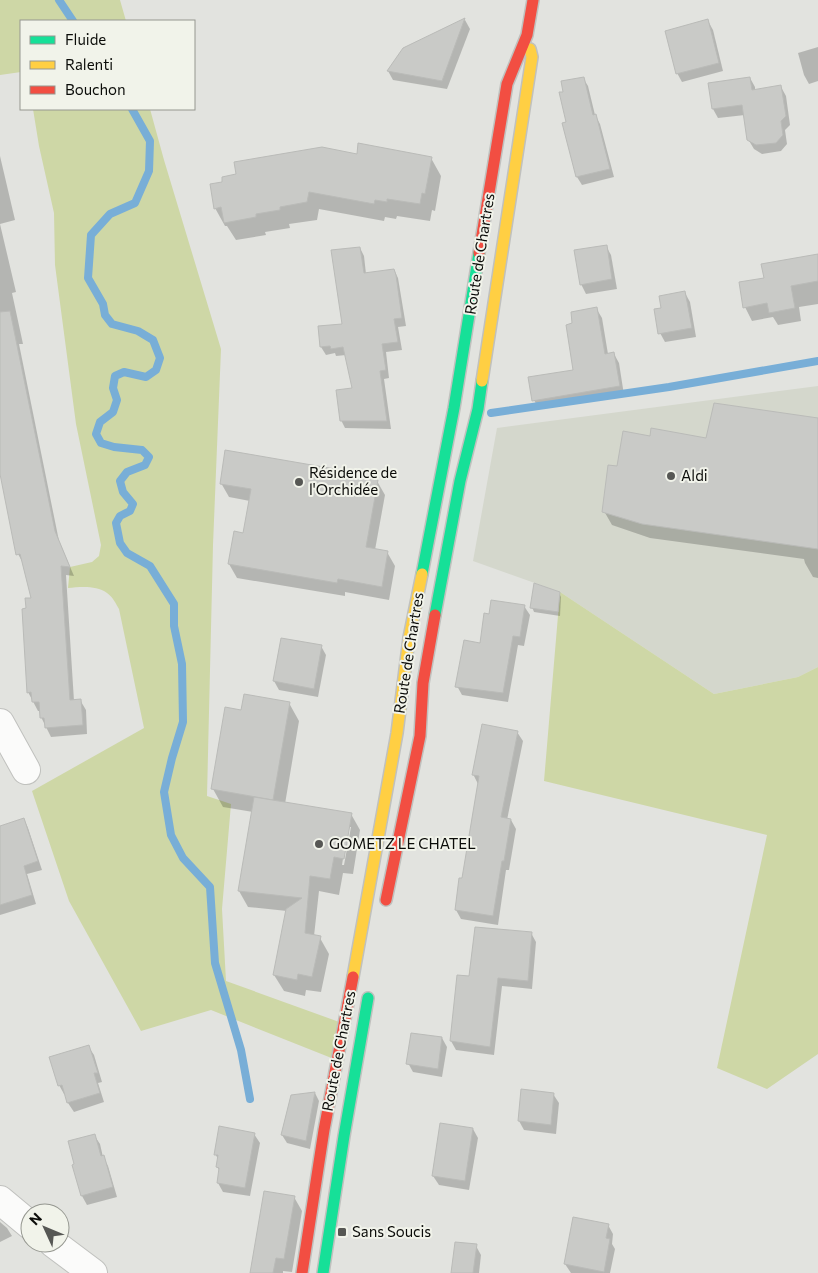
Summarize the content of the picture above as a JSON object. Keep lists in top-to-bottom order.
{
  "streets": {
    "main road": ["Route de Chartres"]
  },
  "places": {
    "other": ["Aldi", "Résidence de l'Orchidée", "GOMETZ LE CHATEL"],
    "transit": ["Sans Soucis"]
  },
  "legend": ["Fluide", "Ralenti", "Bouchon"],
  "north": "top left"
}
